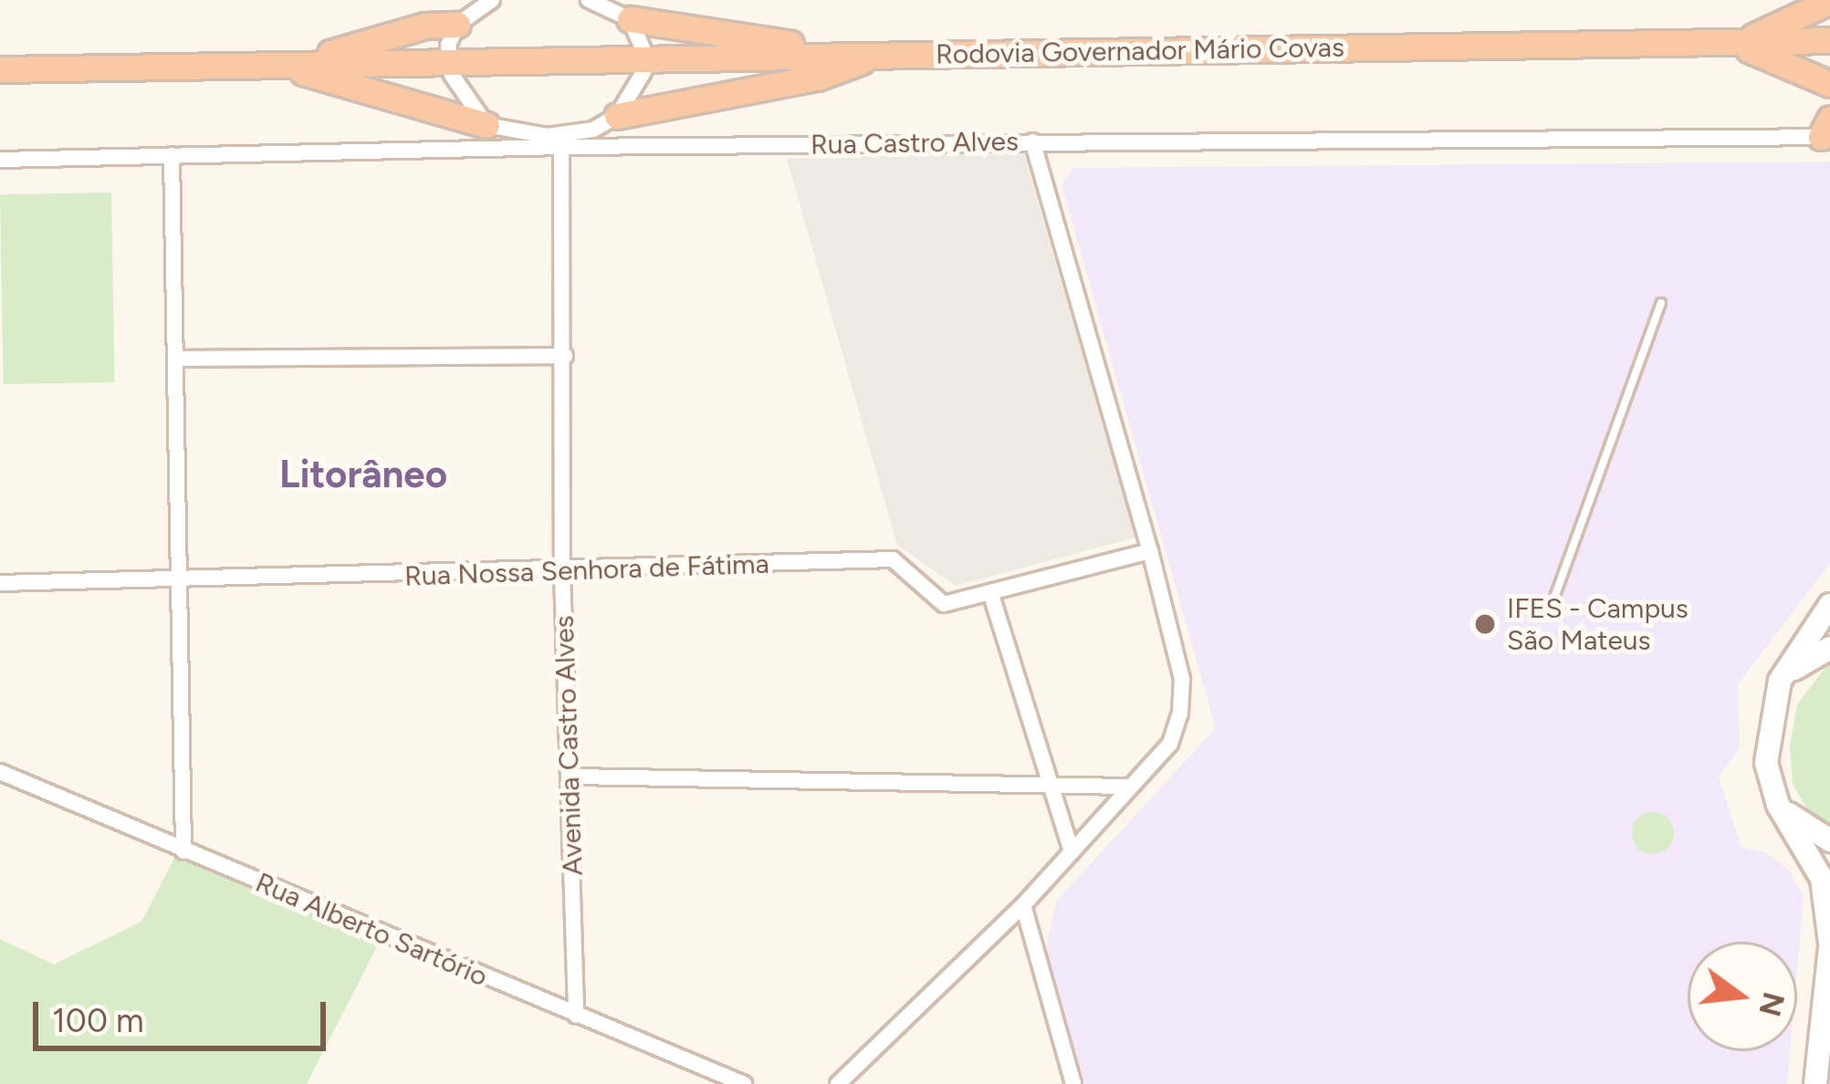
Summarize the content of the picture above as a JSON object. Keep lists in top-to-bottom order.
{
  "streets": {
    "highway": ["Rodovia Governador Mário Covas"],
    "street": [
      "Rua Castro Alves",
      "Rua Nossa Senhora de Fátima",
      "Avenida Castro Alves",
      "Rua Alberto Sartório"
    ]
  },
  "crossings": [
    ["Rua Castro Alves", "Avenida Castro Alves"],
    ["Rua Nossa Senhora de Fátima", "Avenida Castro Alves"],
    ["Avenida Castro Alves", "Rua Alberto Sartório"]
  ],
  "districts": ["Litorâneo"],
  "places": ["IFES - Campus São Mateus"],
  "scale_bar": "100 m",
  "north": "right"
}
